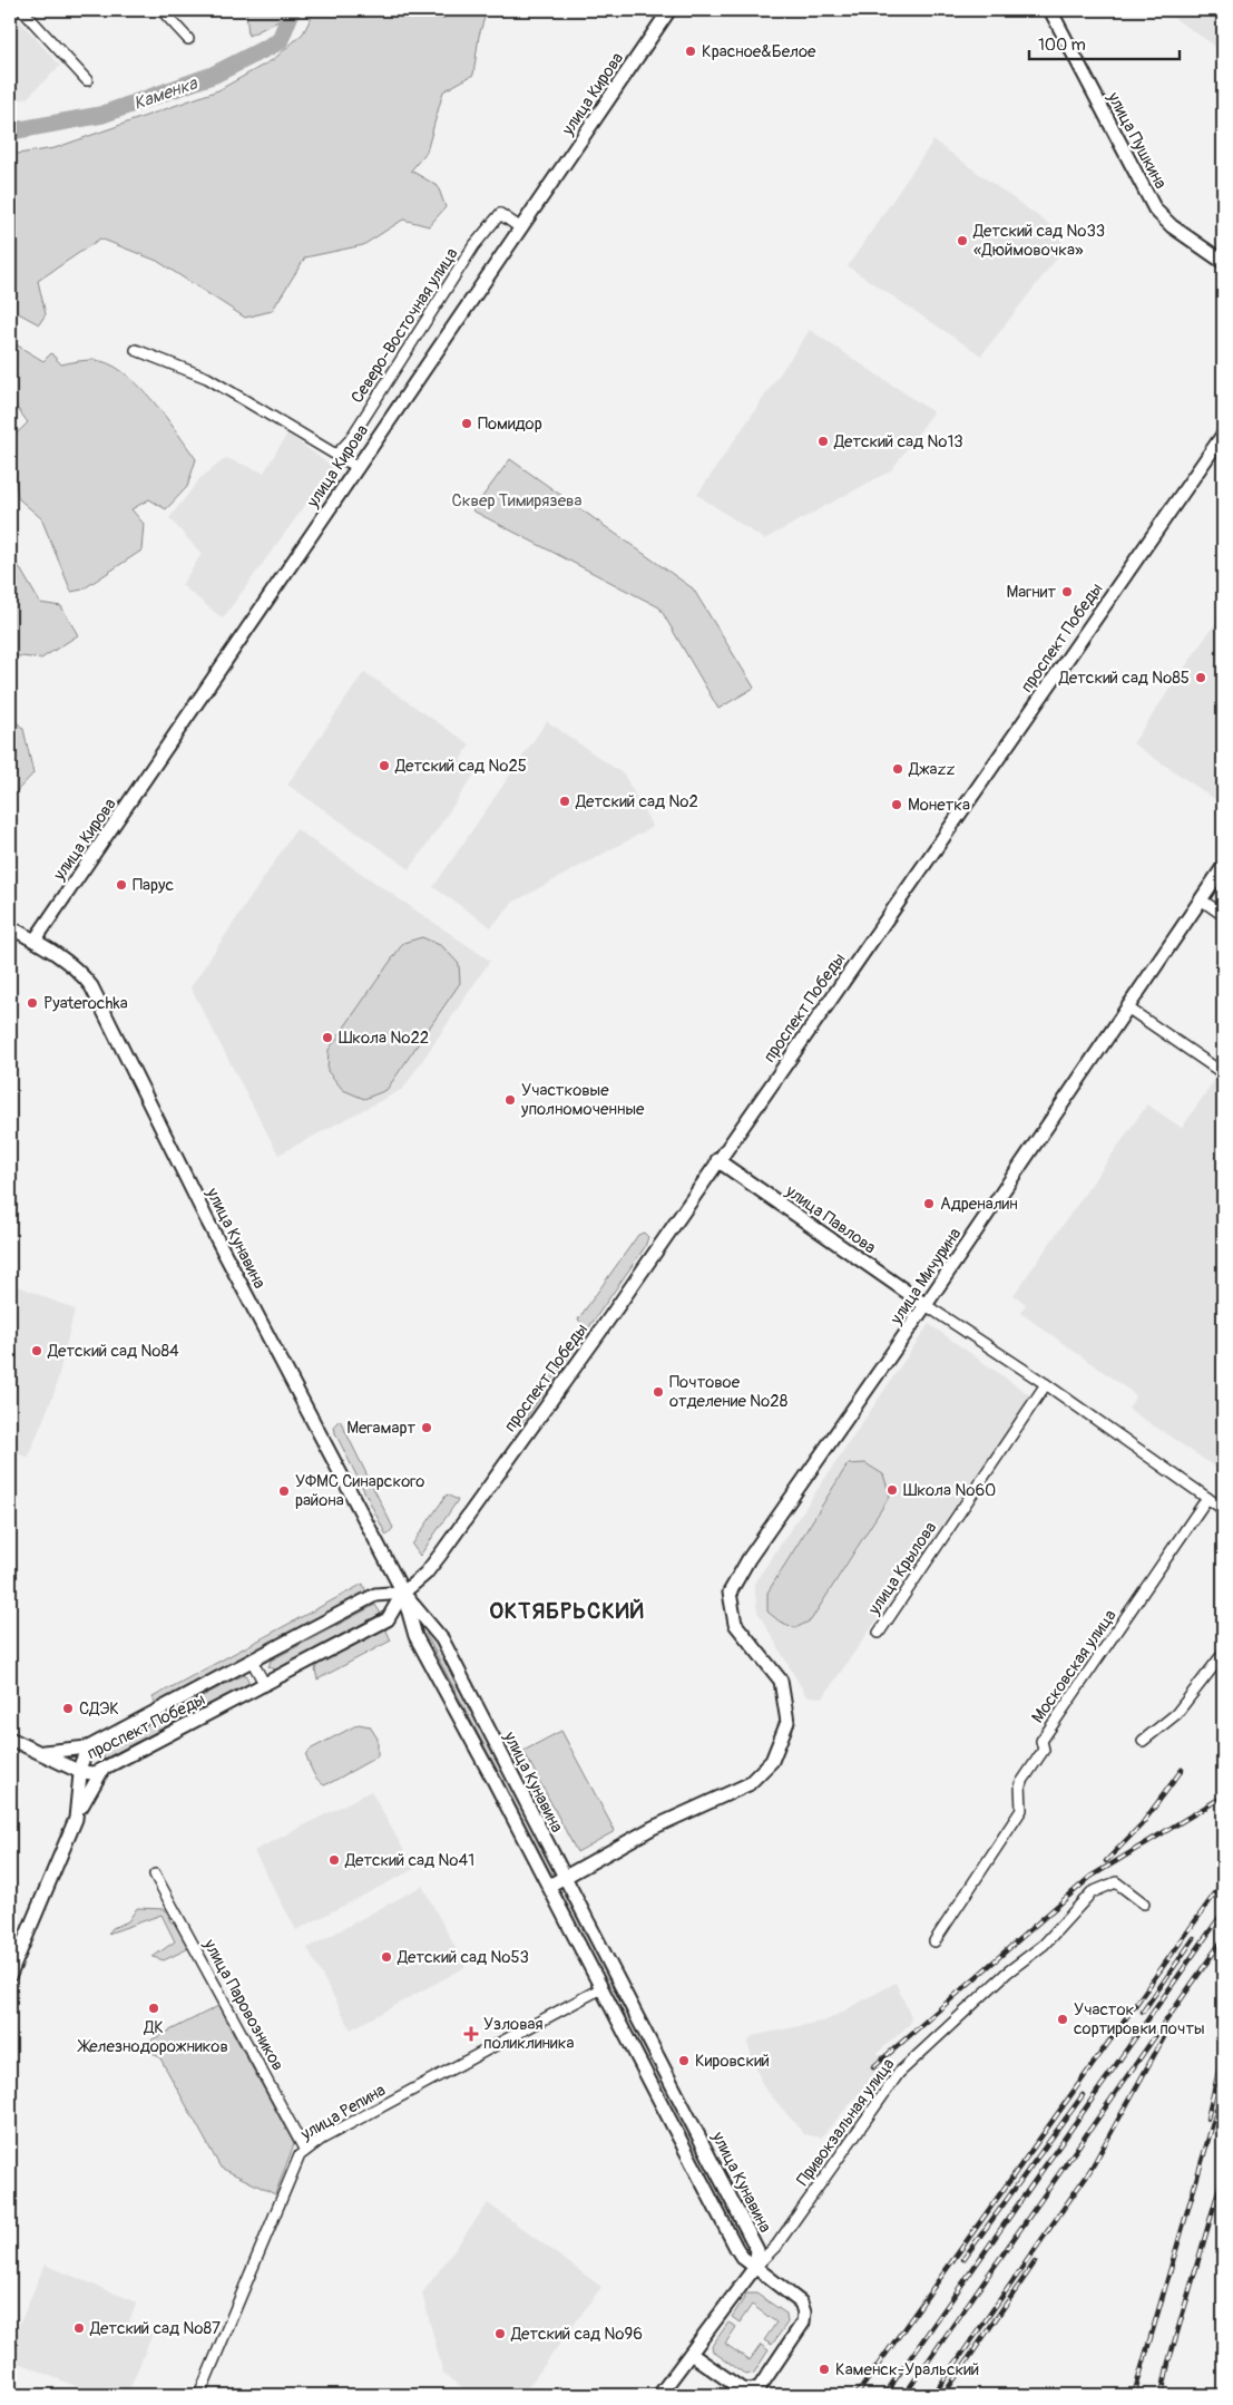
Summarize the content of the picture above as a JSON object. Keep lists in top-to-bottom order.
{
  "streets": {
    "street": [
      "улица Кирова",
      "улица Пушкина",
      "Северо-Восточная улица",
      "проспект Победы",
      "улица Павлова",
      "улица Кунавина",
      "улица Мичурина",
      "улица Крылова",
      "Московская улица",
      "улица Паровозников",
      "улица Репина",
      "Привокзальная улица"
    ]
  },
  "crossings": [
    ["улица Кирова", "Северо-Восточная улица"],
    ["улица Кирова", "улица Кунавина"],
    ["проспект Победы", "улица Павлова"],
    ["проспект Победы", "улица Кунавина"],
    ["улица Павлова", "улица Мичурина"],
    ["улица Кунавина", "улица Мичурина"],
    ["улица Кунавина", "улица Репина"],
    ["улица Кунавина", "Привокзальная улица"],
    ["улица Паровозников", "улица Репина"]
  ],
  "districts": ["ОКТЯБРЬСКИЙ"],
  "water": ["Каменка"],
  "parks": ["Сквер Тимирязева"],
  "places": {
    "other": [
      "Красное&Белое",
      "Детский сад №33 «Дюймовочка»",
      "Помидор",
      "Детский сад №13",
      "Магнит",
      "Детский сад №85",
      "Детский сад №25",
      "Джаzz",
      "Детский сад №2",
      "Монетка",
      "Парус",
      "Pyaterochka",
      "Школа №22",
      "Участковые уполномоченные",
      "Адреналин",
      "Детский сад №84",
      "Почтовое отделение №28",
      "Мегамарт",
      "Школа №60",
      "УФМС Синарского района",
      "СДЭК",
      "Детский сад №41",
      "Детский сад №53",
      "ДК Железнодорожников",
      "Участок сортировки почты",
      "Кировский",
      "Детский сад №87",
      "Детский сад №96",
      "Каменск-Уральский"
    ],
    "health": ["Узловая поликлиника"]
  },
  "scale_bar": "100 m"
}
